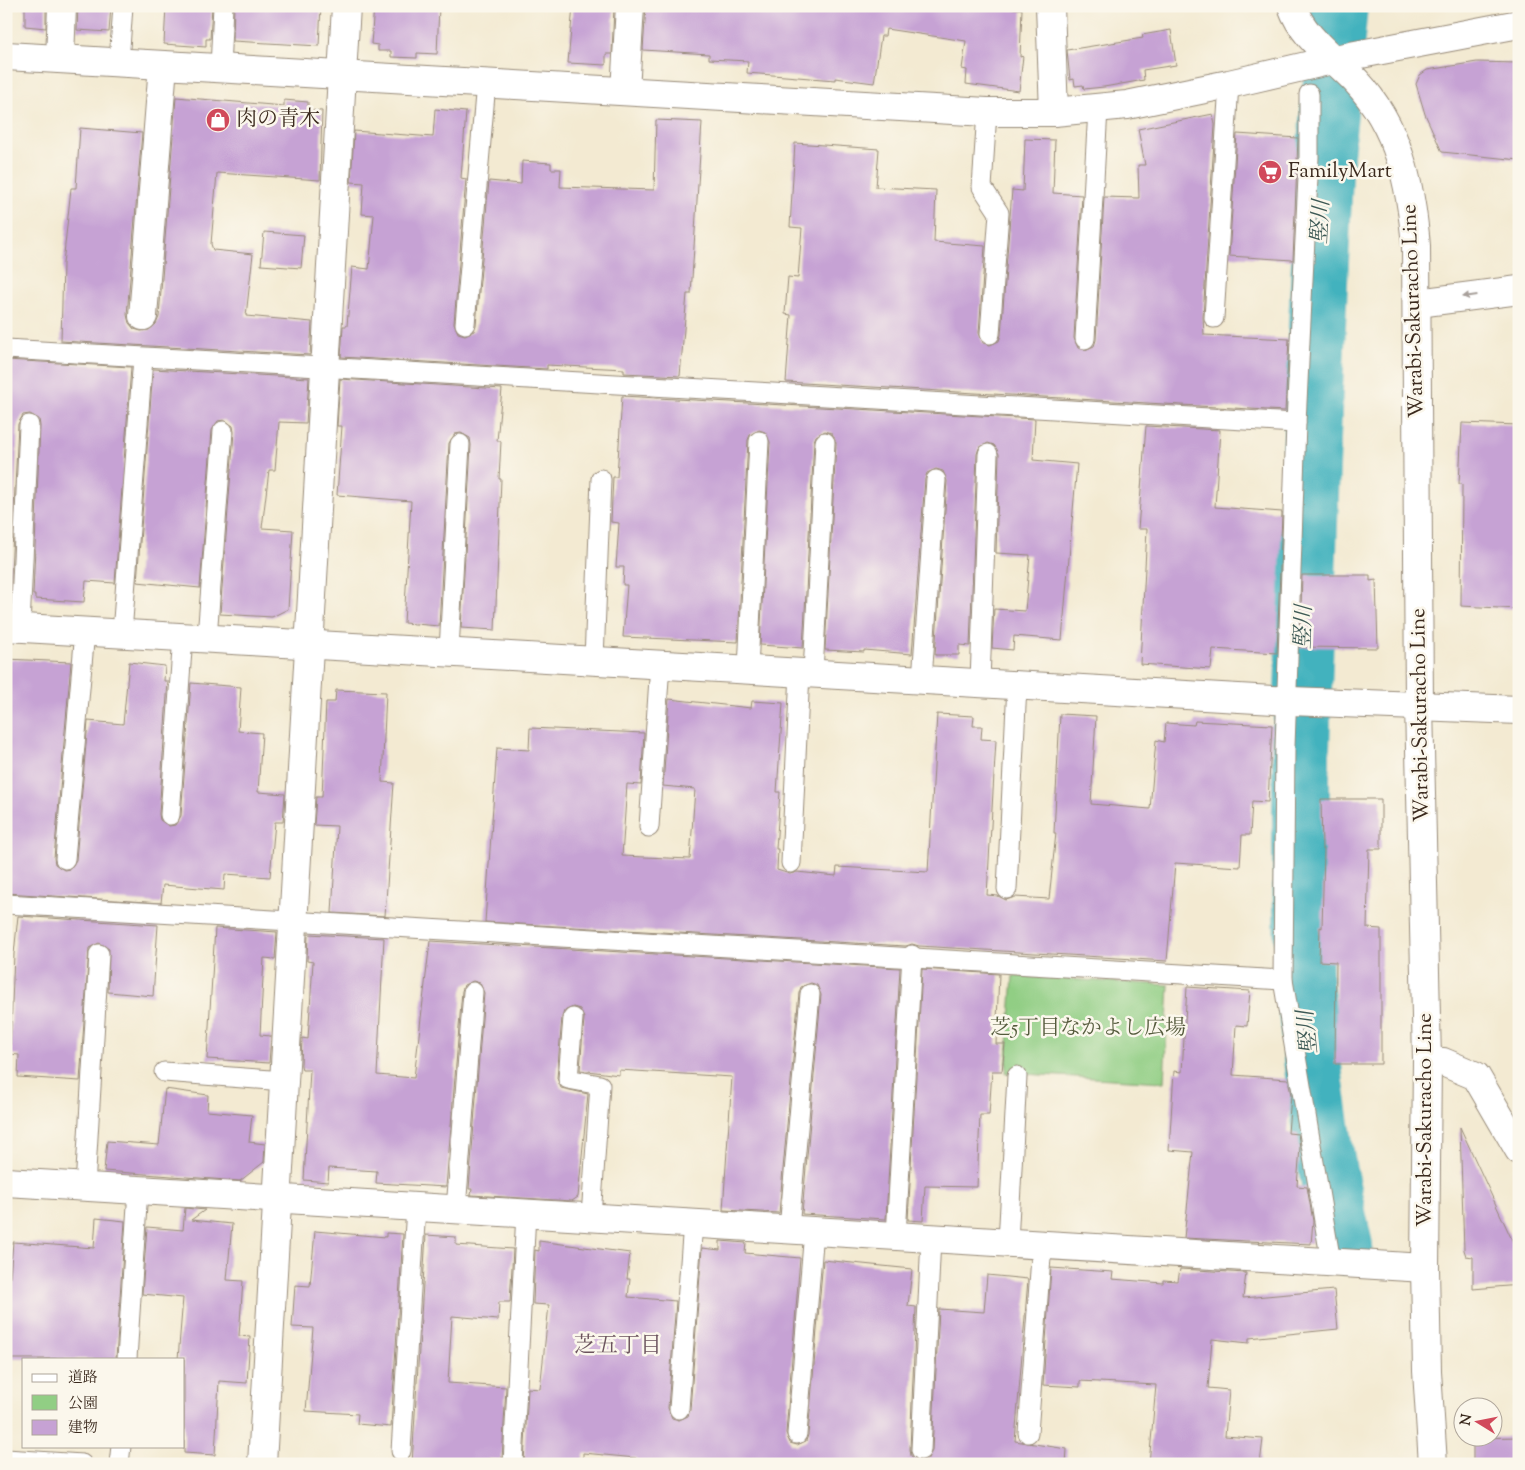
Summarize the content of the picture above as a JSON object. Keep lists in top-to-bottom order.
{
  "streets": {
    "street": ["Warabi-Sakuracho Line"]
  },
  "districts": ["芝五丁目"],
  "water": ["竪川"],
  "parks": ["芝5丁目なかよし広場"],
  "places": {
    "shop": ["肉の青木"],
    "supermarket": ["FamilyMart"]
  },
  "legend": ["道路", "公園", "建物"],
  "north": "left"
}
